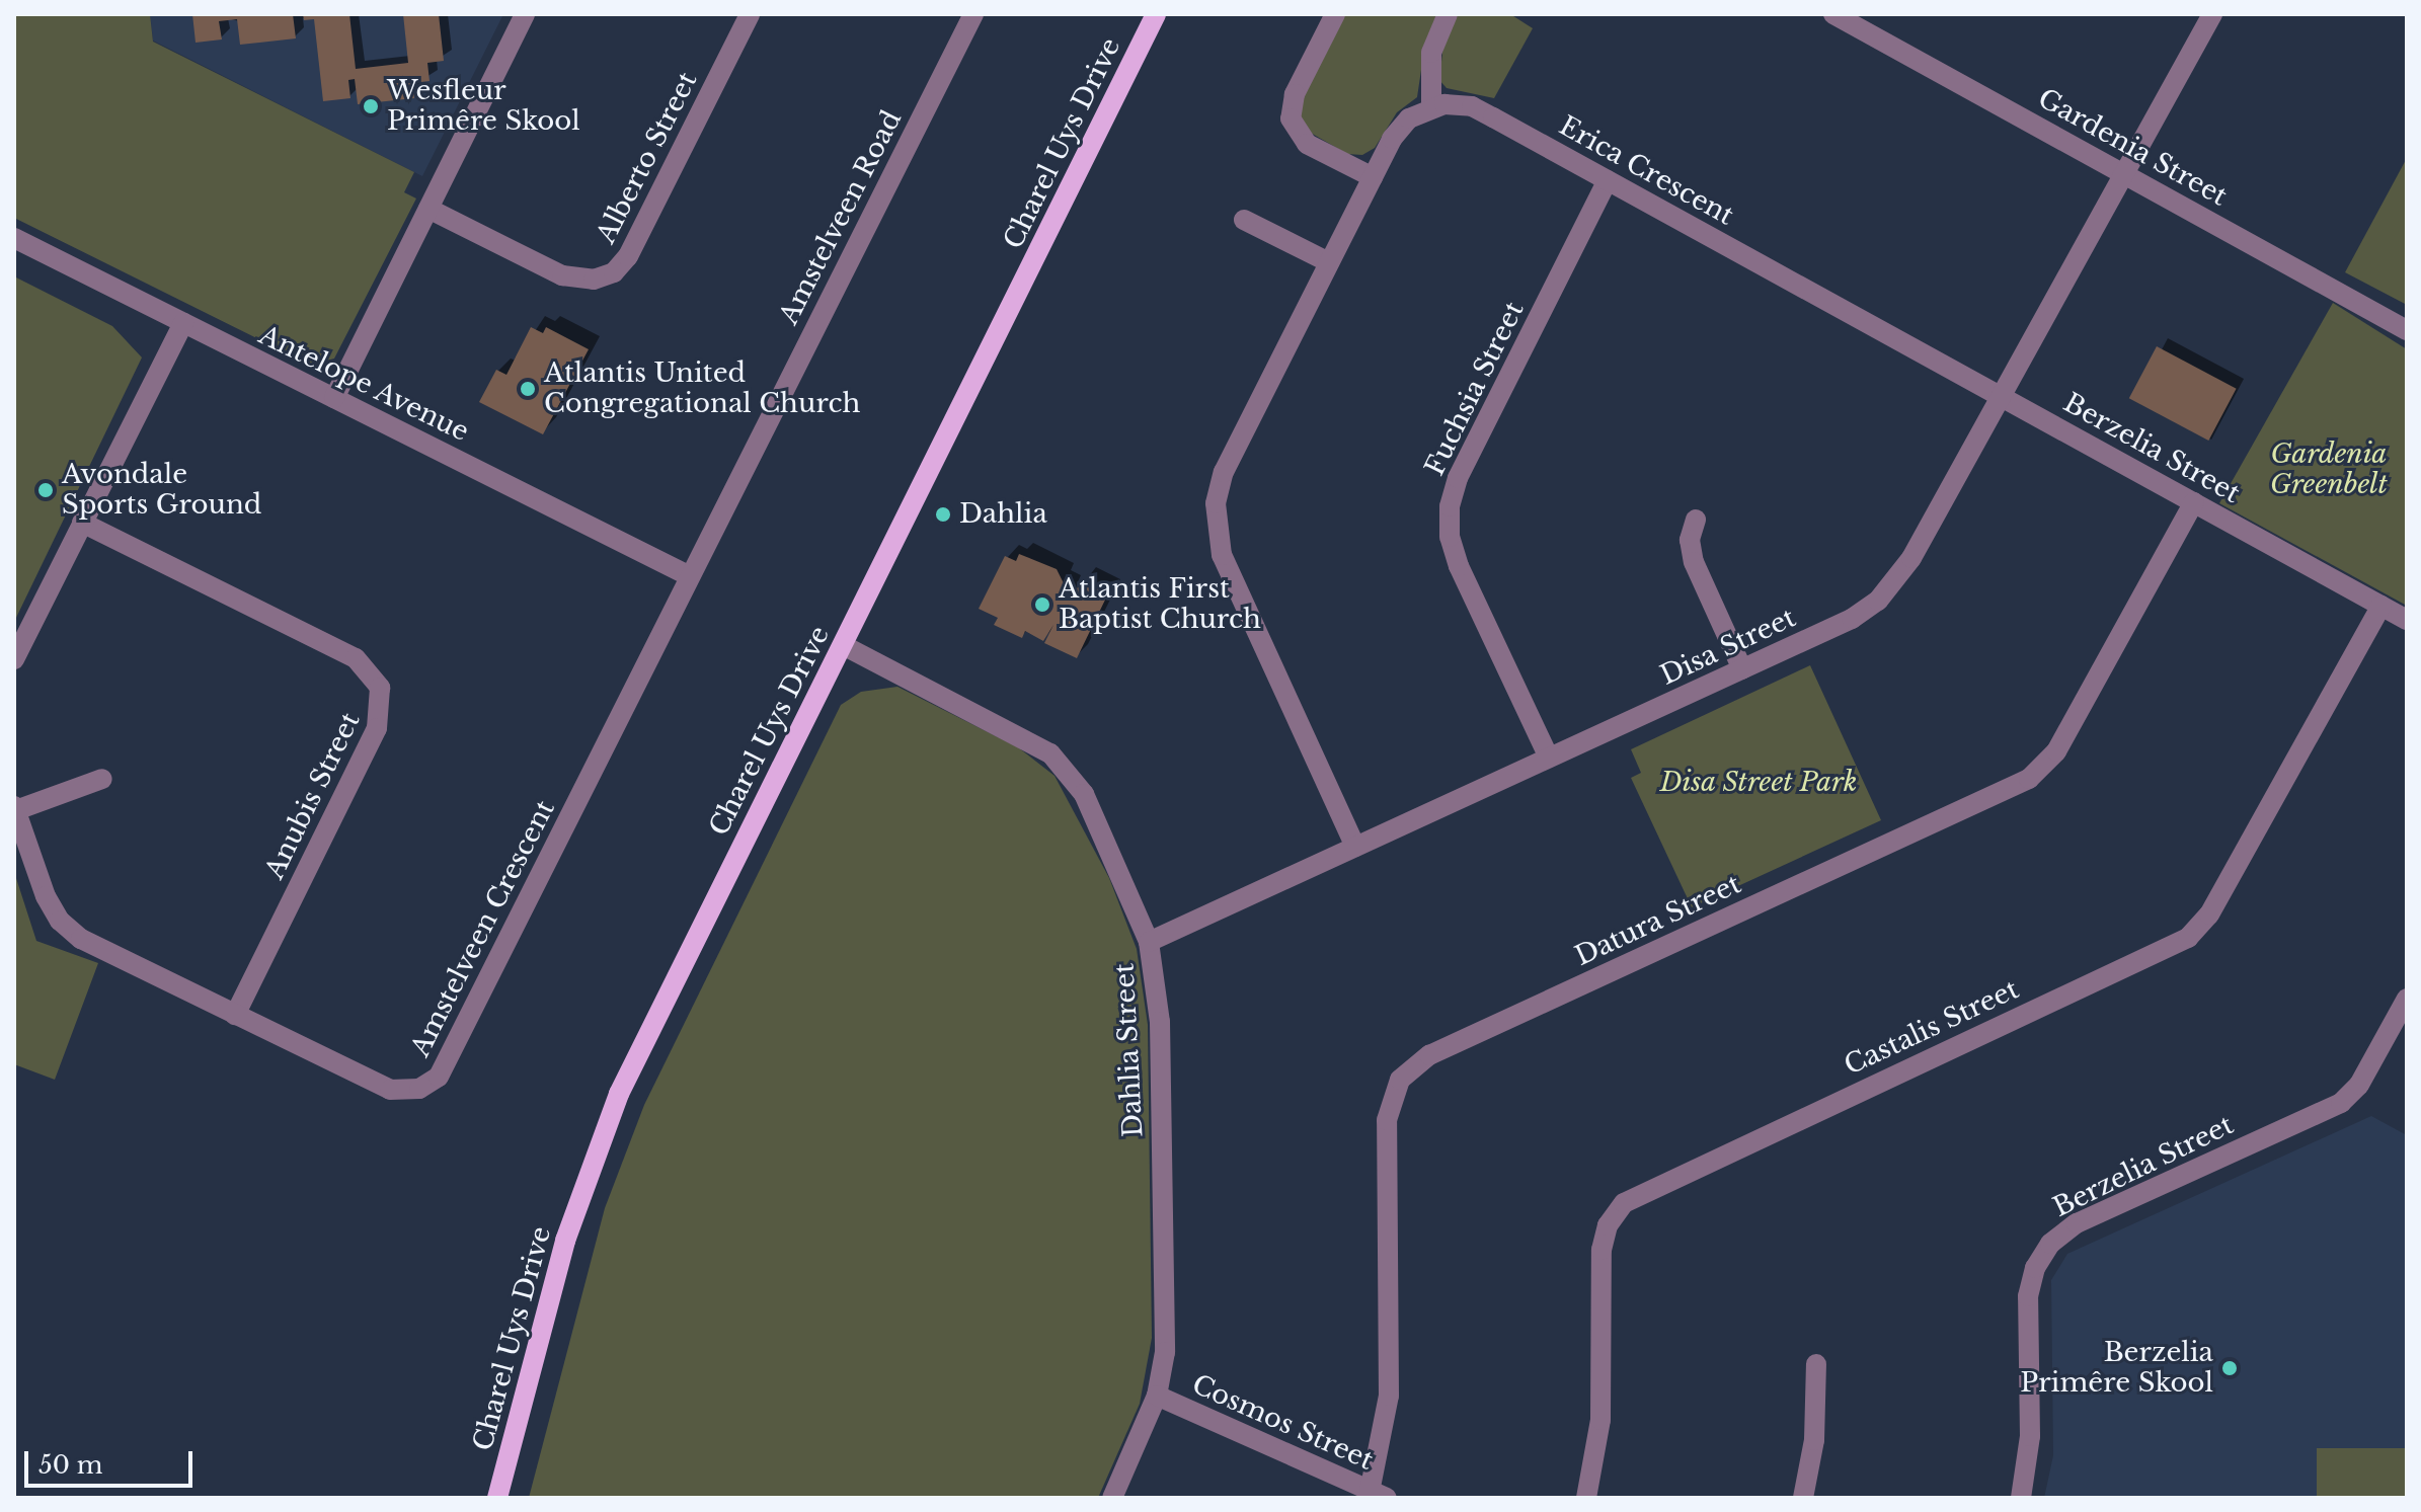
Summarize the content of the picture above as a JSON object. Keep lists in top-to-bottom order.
{
  "streets": {
    "main road": ["Charel Uys Drive"],
    "street": [
      "Gardenia Street",
      "Alberto Street",
      "Erica Crescent",
      "Amstelveen Road",
      "Antelope Avenue",
      "Fuchsia Street",
      "Berzelia Street",
      "Disa Street",
      "Anubis Street",
      "Datura Street",
      "Amstelveen Crescent",
      "Castalis Street",
      "Dahlia Street",
      "Cosmos Street"
    ]
  },
  "crossings": [
    ["Charel Uys Drive", "Dahlia Street"],
    ["Gardenia Street", "Disa Street"],
    ["Erica Crescent", "Fuchsia Street"],
    ["Erica Crescent", "Berzelia Street"],
    ["Erica Crescent", "Disa Street"],
    ["Amstelveen Road", "Antelope Avenue"],
    ["Amstelveen Road", "Amstelveen Crescent"],
    ["Antelope Avenue", "Amstelveen Crescent"],
    ["Fuchsia Street", "Disa Street"],
    ["Berzelia Street", "Disa Street"],
    ["Berzelia Street", "Datura Street"],
    ["Berzelia Street", "Castalis Street"],
    ["Disa Street", "Dahlia Street"],
    ["Anubis Street", "Amstelveen Crescent"],
    ["Datura Street", "Cosmos Street"],
    ["Dahlia Street", "Cosmos Street"]
  ],
  "parks": ["Gardenia Greenbelt", "Disa Street Park"],
  "places": [
    "Wesfleur Primêre Skool",
    "Atlantis United Congregational Church",
    "Avondale Sports Ground",
    "Dahlia",
    "Atlantis First Baptist Church",
    "Berzelia Primêre Skool"
  ],
  "scale_bar": "50 m"
}
